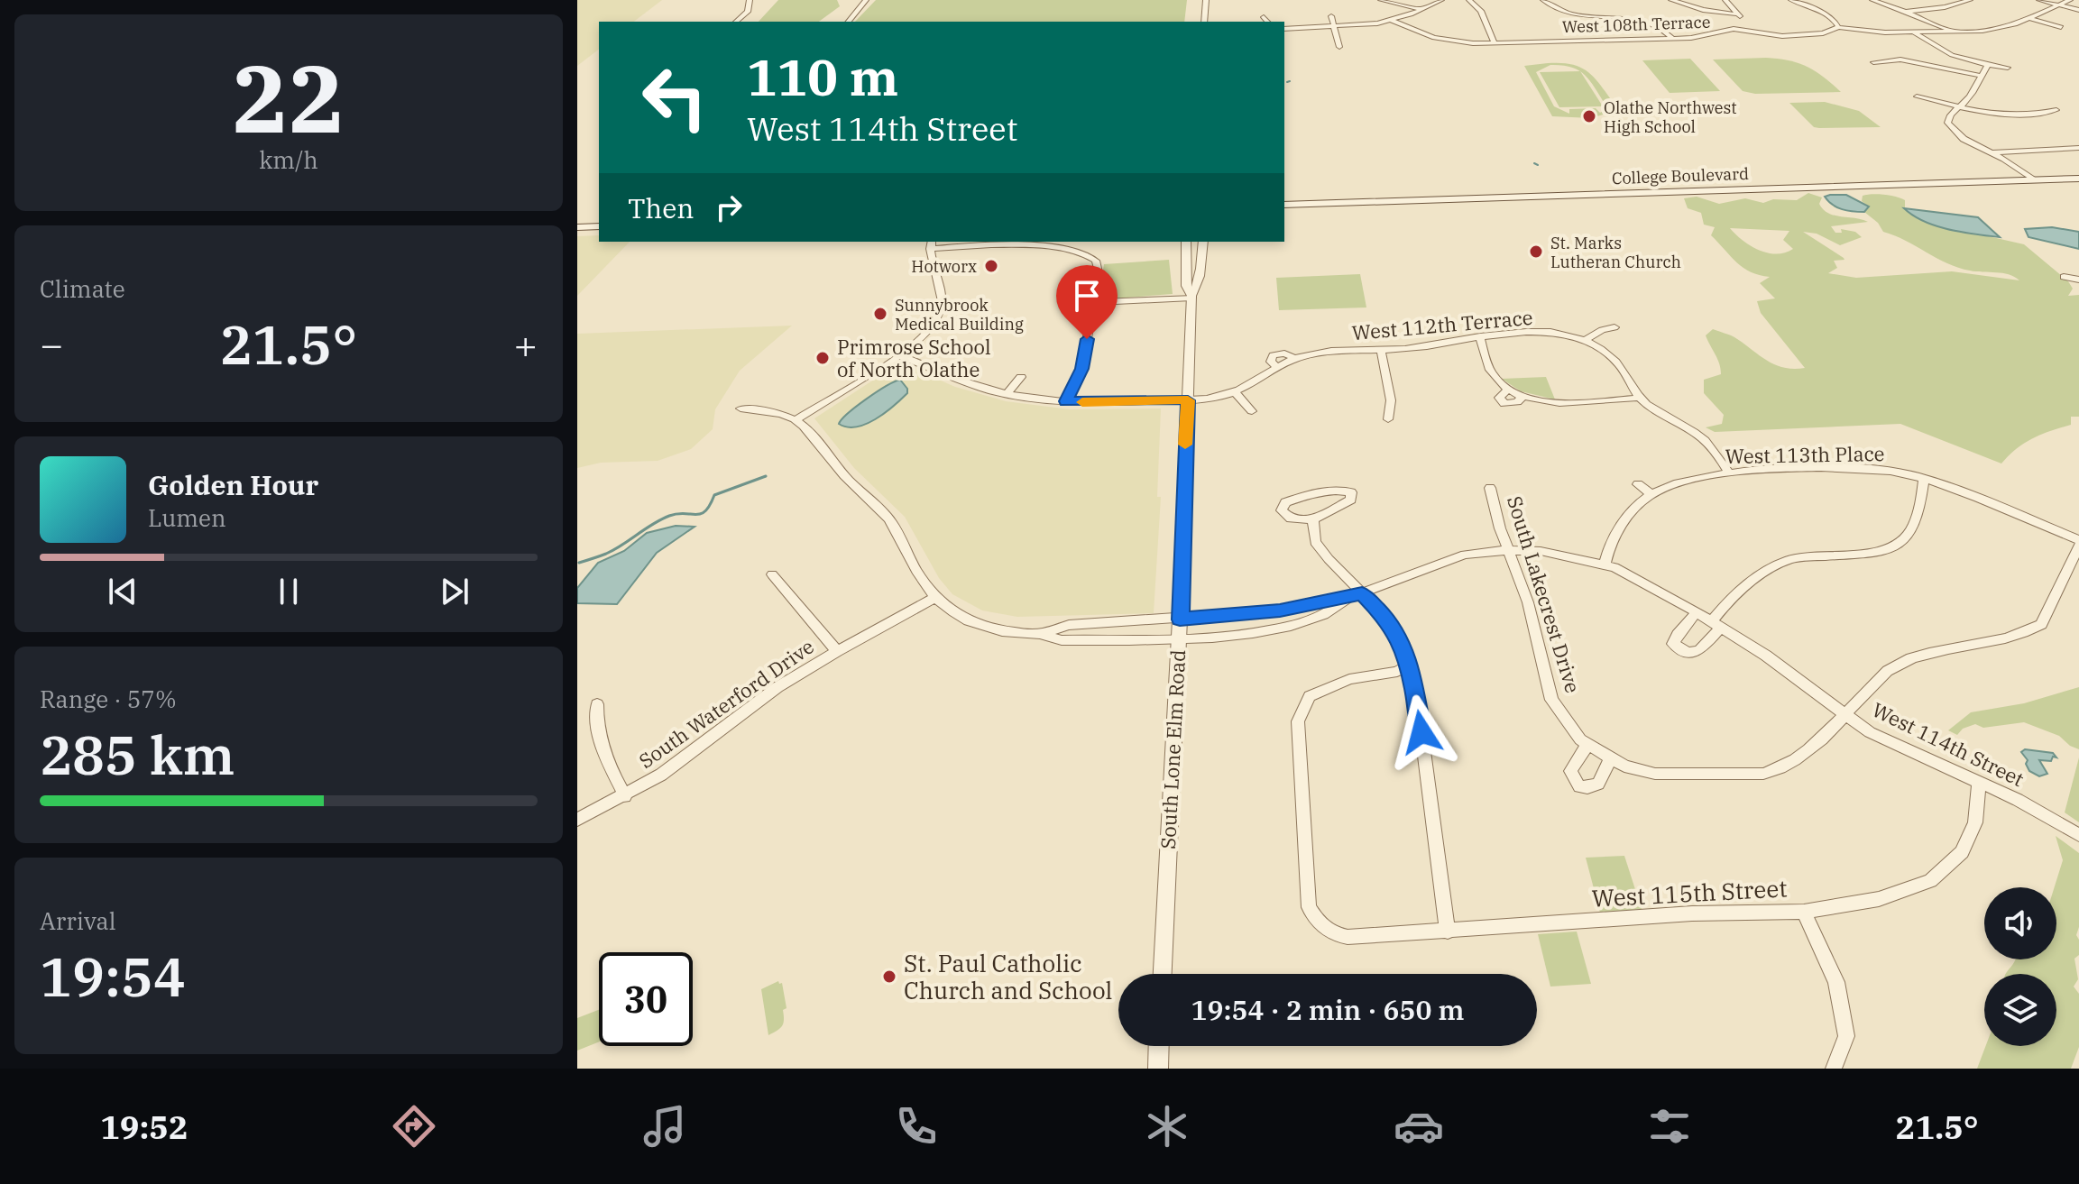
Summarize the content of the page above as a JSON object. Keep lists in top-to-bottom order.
{
  "streets": {
    "main road": ["College Boulevard"],
    "street": [
      "West 108th Terrace",
      "West 112th Terrace",
      "West 113th Place",
      "South Lakecrest Drive",
      "South Waterford Drive",
      "West 114th Street",
      "South Lone Elm Road",
      "West 115th Street"
    ]
  },
  "crossings": [
    ["West 113th Place", "West 114th Street"],
    ["South Lakecrest Drive", "West 114th Street"],
    ["South Waterford Drive", "West 114th Street"],
    ["West 114th Street", "South Lone Elm Road"],
    ["West 114th Street", "West 115th Street"]
  ],
  "places": [
    "Olathe Northwest High School",
    "St. Marks Lutheran Church",
    "Hotworx",
    "Sunnybrook Medical Building",
    "Primrose School of North Olathe",
    "St. Paul Catholic Church and School"
  ],
  "page": {
    "tile": [
      ["22", "km/h"],
      "Climate",
      ["Range · 57%", "285 km"],
      ["Arrival", "19:54"]
    ],
    "turn": ["110 m", "West 114th Street"],
    "then": "Then",
    "heat": ["−", "21.5°", "+"],
    "song": ["Golden Hour", "Lumen"],
    "limit": "30",
    "trip": "19:54 · 2 min · 650 m",
    "tabs": ["19:52", "21.5°"]
  }
}
